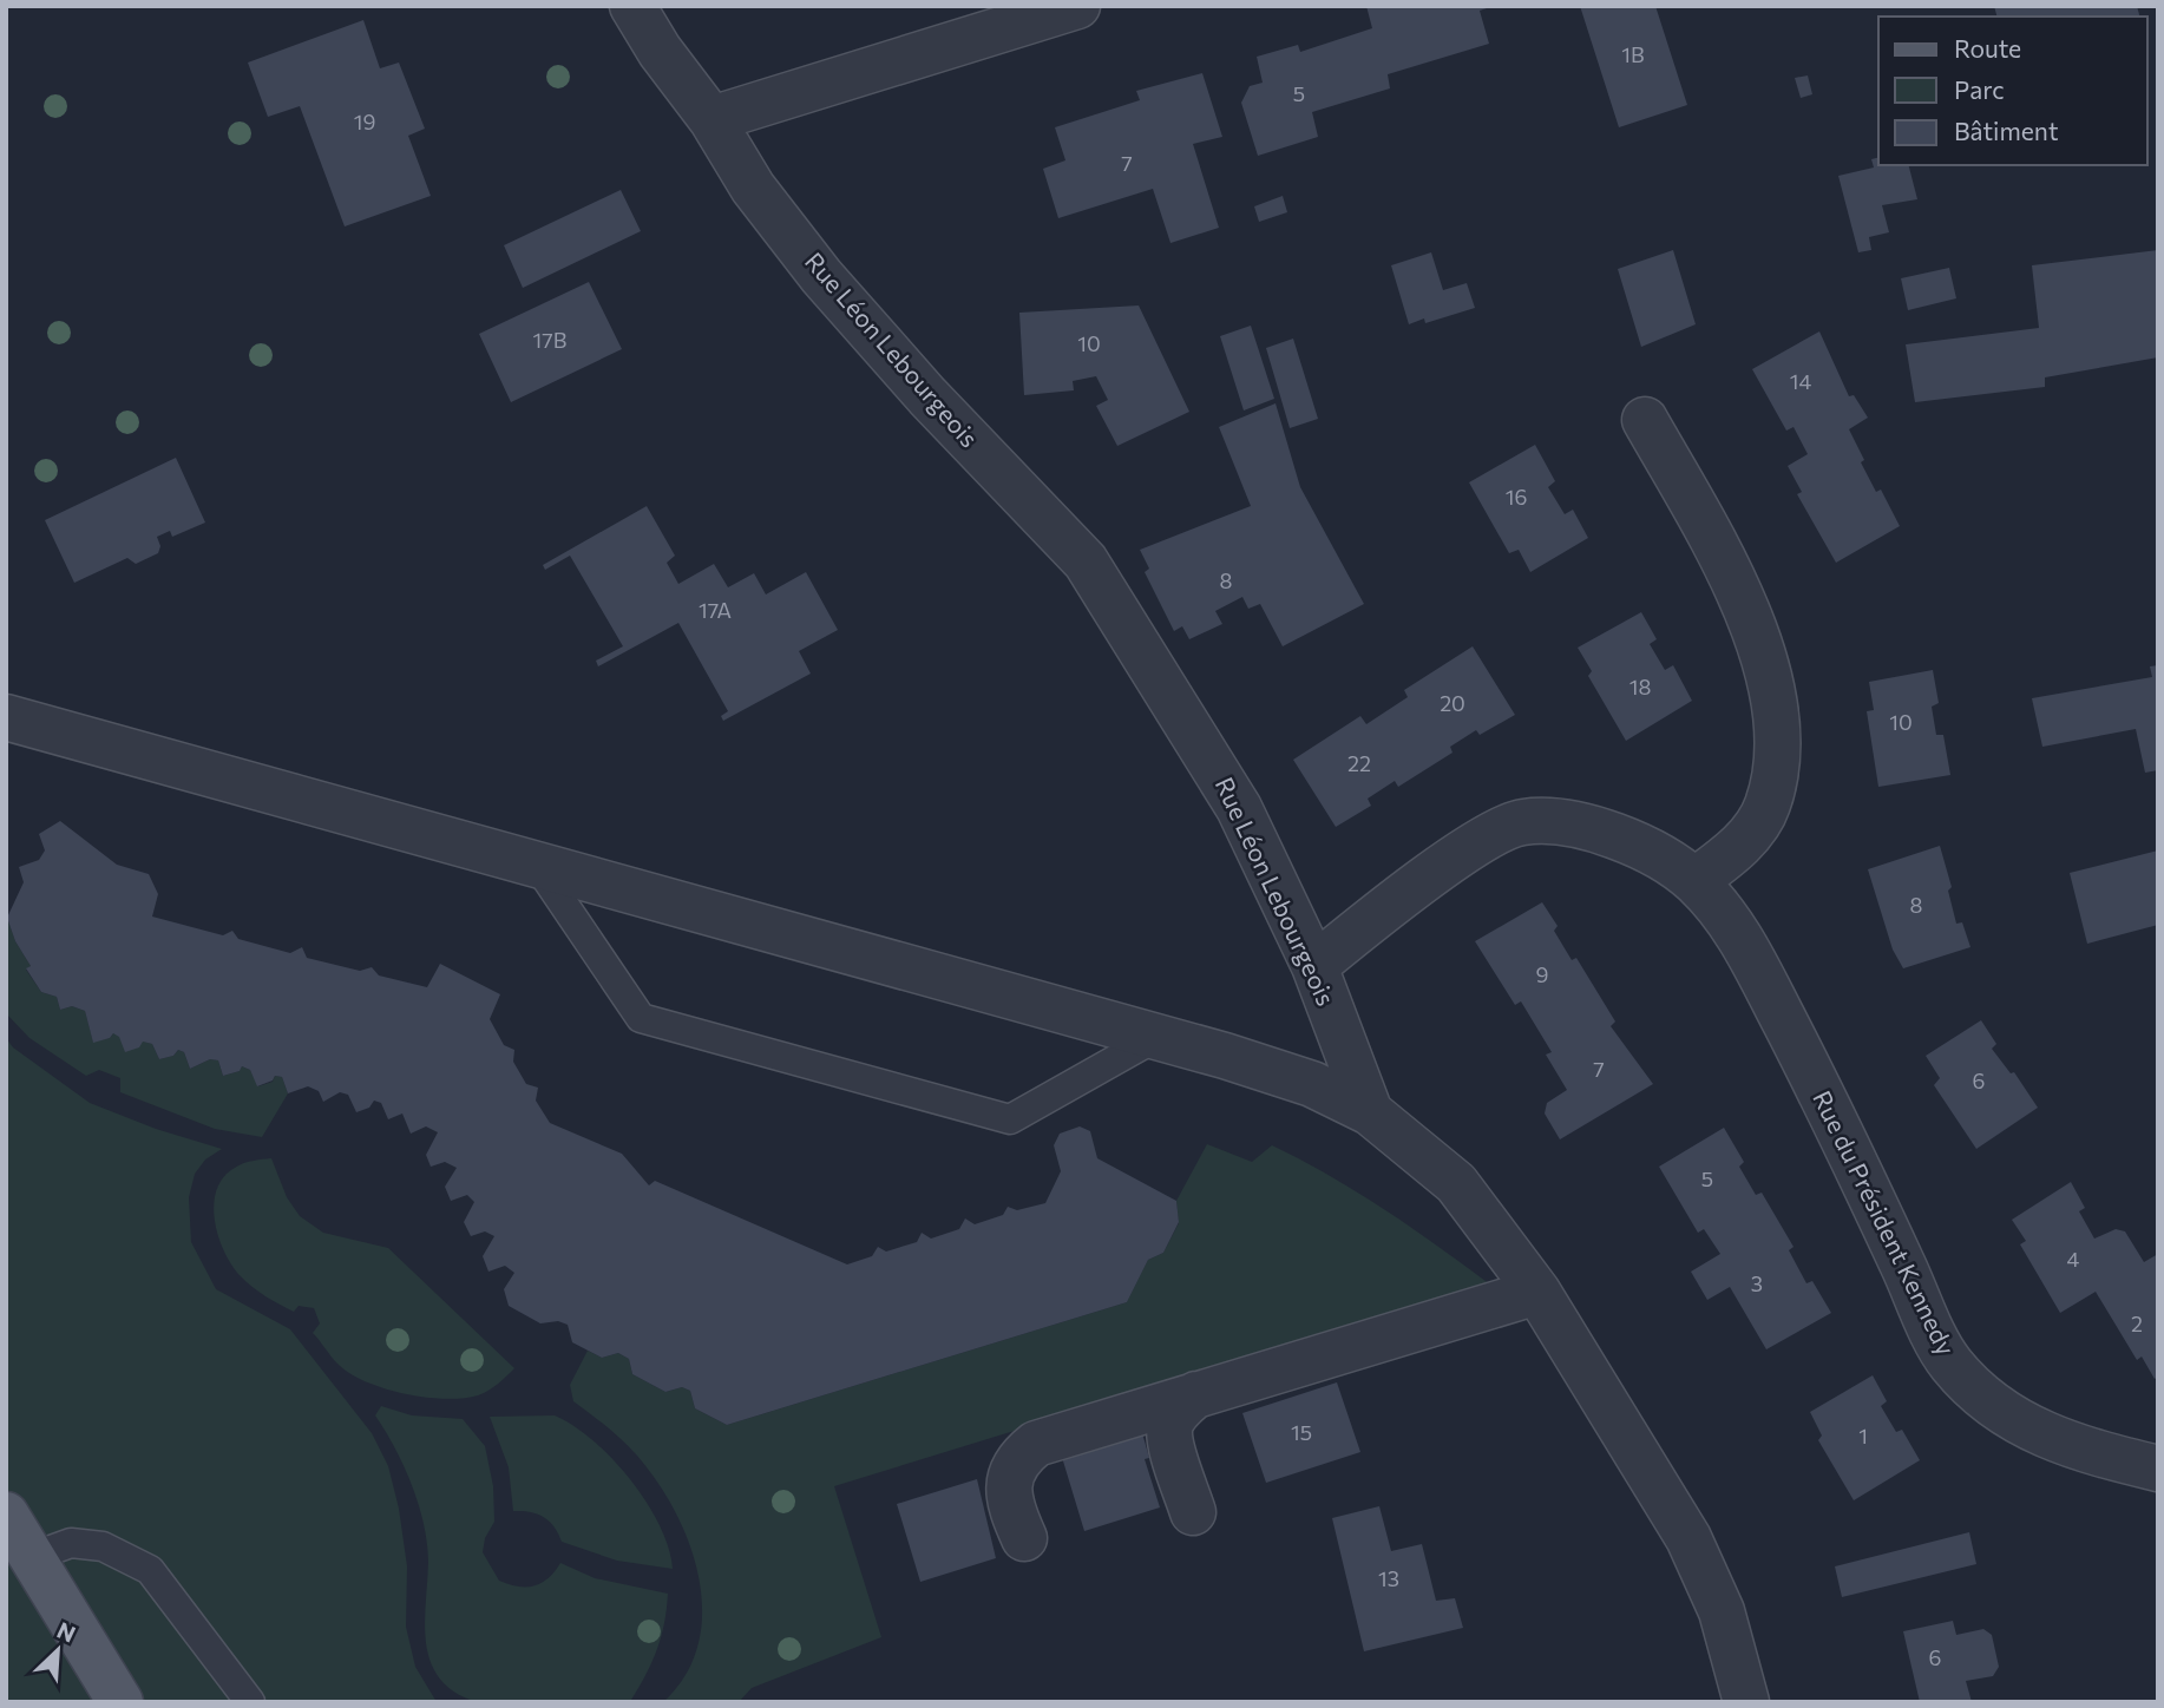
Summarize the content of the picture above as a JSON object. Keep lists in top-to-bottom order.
{
  "streets": {
    "street": ["Rue Léon Lebourgeois", "Rue du Président Kennedy"]
  },
  "crossings": [
    ["Rue Léon Lebourgeois", "Rue du Président Kennedy"]
  ],
  "house_numbers": [
    "1B",
    "5",
    "19",
    "7",
    "17B",
    "10",
    "14",
    "16",
    "8",
    "17A",
    "18",
    "20",
    "10",
    "22",
    "8",
    "9",
    "7",
    "6",
    "5",
    "4",
    "3",
    "2",
    "15",
    "1",
    "13",
    "6"
  ],
  "legend": ["Route", "Parc", "Bâtiment"],
  "north": "top right"
}
